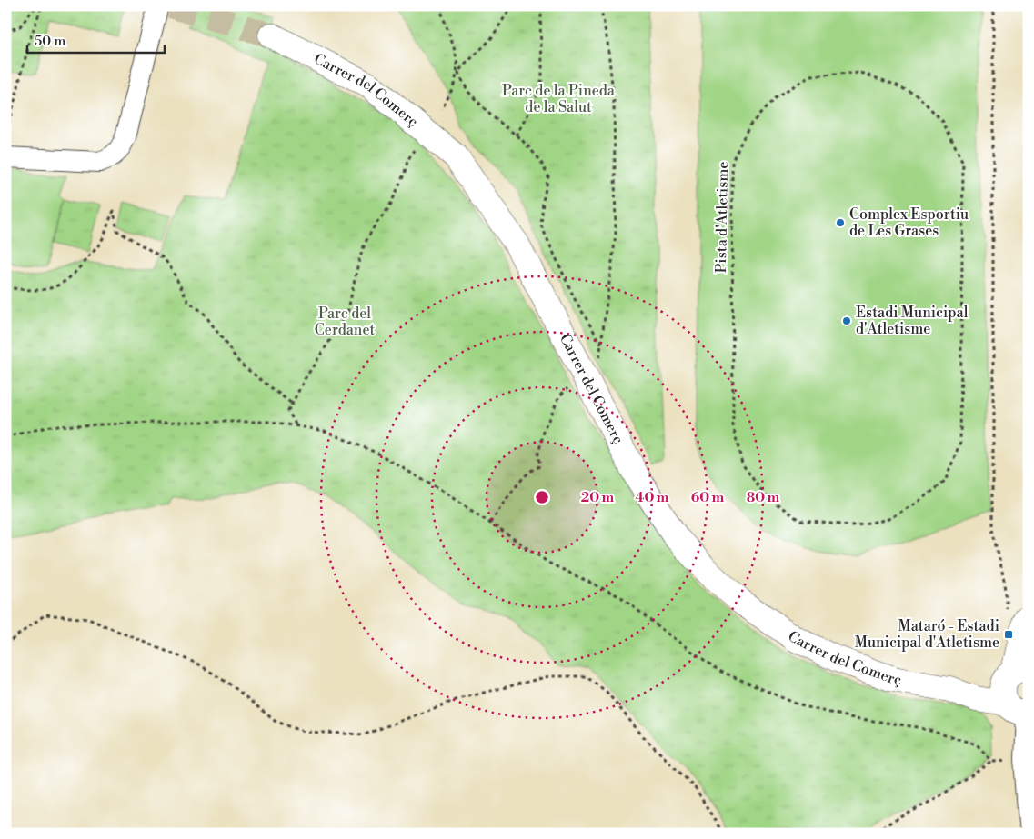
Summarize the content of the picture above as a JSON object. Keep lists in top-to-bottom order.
{
  "streets": {
    "street": ["Carrer del Comerç"],
    "path": ["Pista d'Atletisme"]
  },
  "parks": ["Parc de la Pineda de la Salut", "Parc del Cerdanet"],
  "places": {
    "other": ["Complex Esportiu de Les Grases", "Estadi Municipal d'Atletisme"],
    "transit": ["Mataró - Estadi Municipal d'Atletisme"]
  },
  "scale_bar": "50 m",
  "rings": [
    "20 m",
    "40 m",
    "60 m",
    "80 m"
  ]
}
